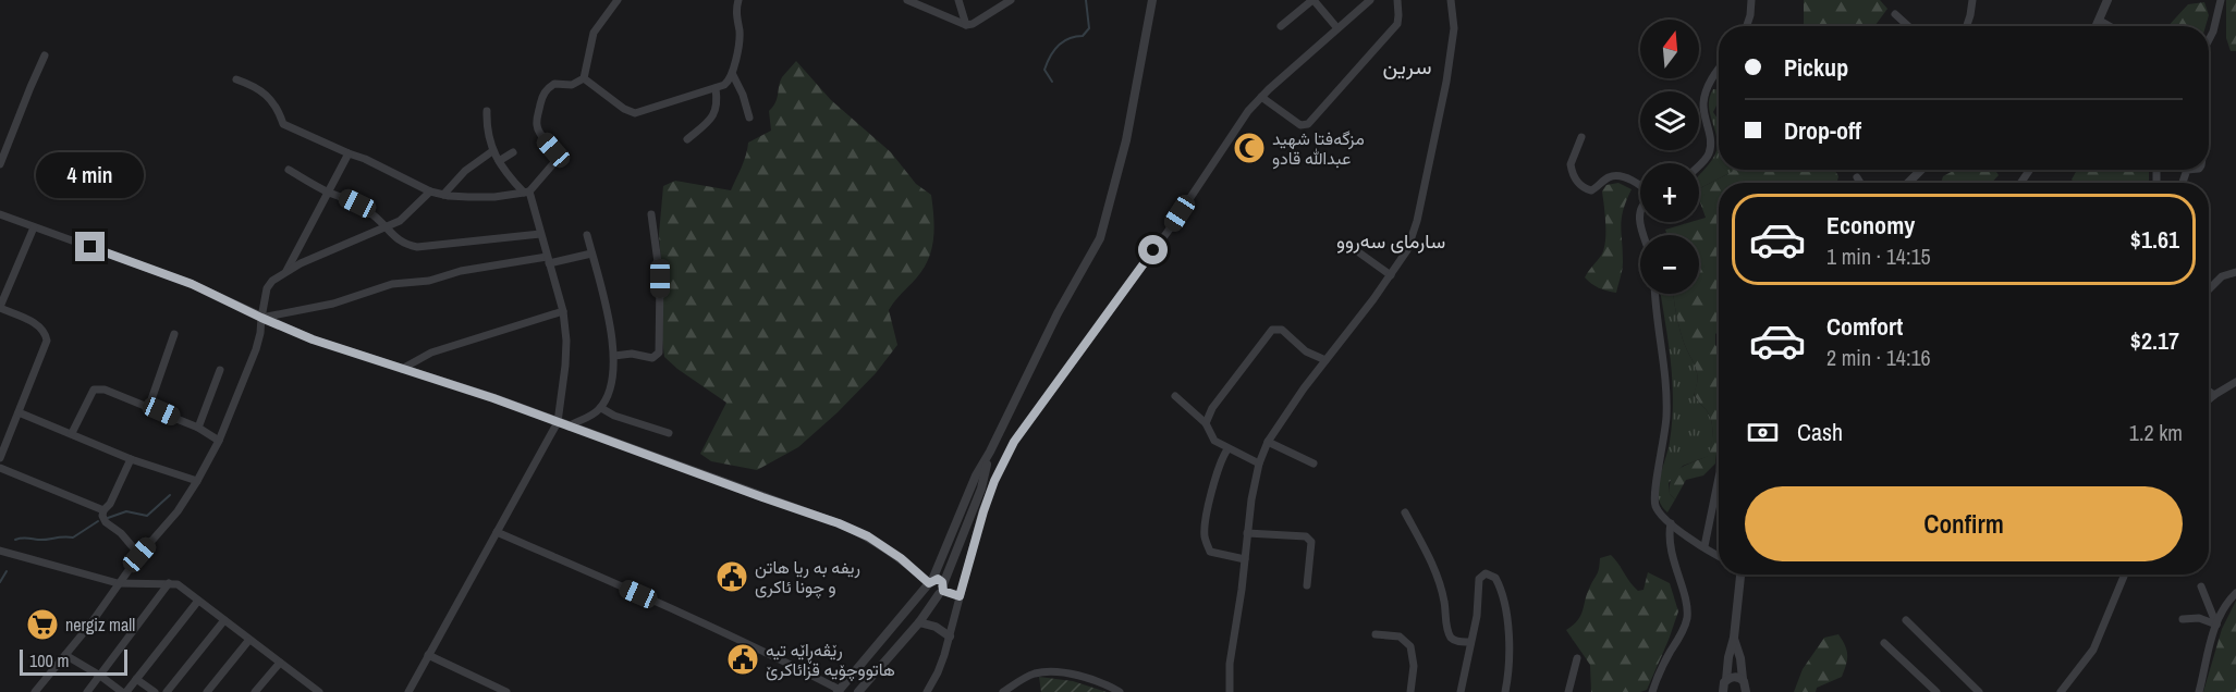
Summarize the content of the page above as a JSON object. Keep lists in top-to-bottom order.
{
  "districts": ["سرين", "سارمای سەروو"],
  "places": {
    "mosque": ["مزگەفتا شهيد عبدالله قادو"],
    "public building": ["ريفه به ريا هاتن و چونا ئاكرى", "رێڤەڕاێە تیە هاتووچۆیە قزائاکرێ"],
    "supermarket": ["nergiz mall"]
  },
  "scale_bar": "100 m",
  "north": "top",
  "page": {
    "map_buttons": ["+", "−"],
    "banner": ["Pickup", "Drop-off"],
    "bubble": "4 min",
    "list": [
      {
        "name": "Economy",
        "note": "1 min · 14:15",
        "value": "$1.61"
      },
      {
        "name": "Comfort",
        "note": "2 min · 14:16",
        "value": "$2.17"
      }
    ],
    "pay": ["Cash", "1.2 km"],
    "buttons": "Confirm",
    "scale": "100 m"
  }
}
